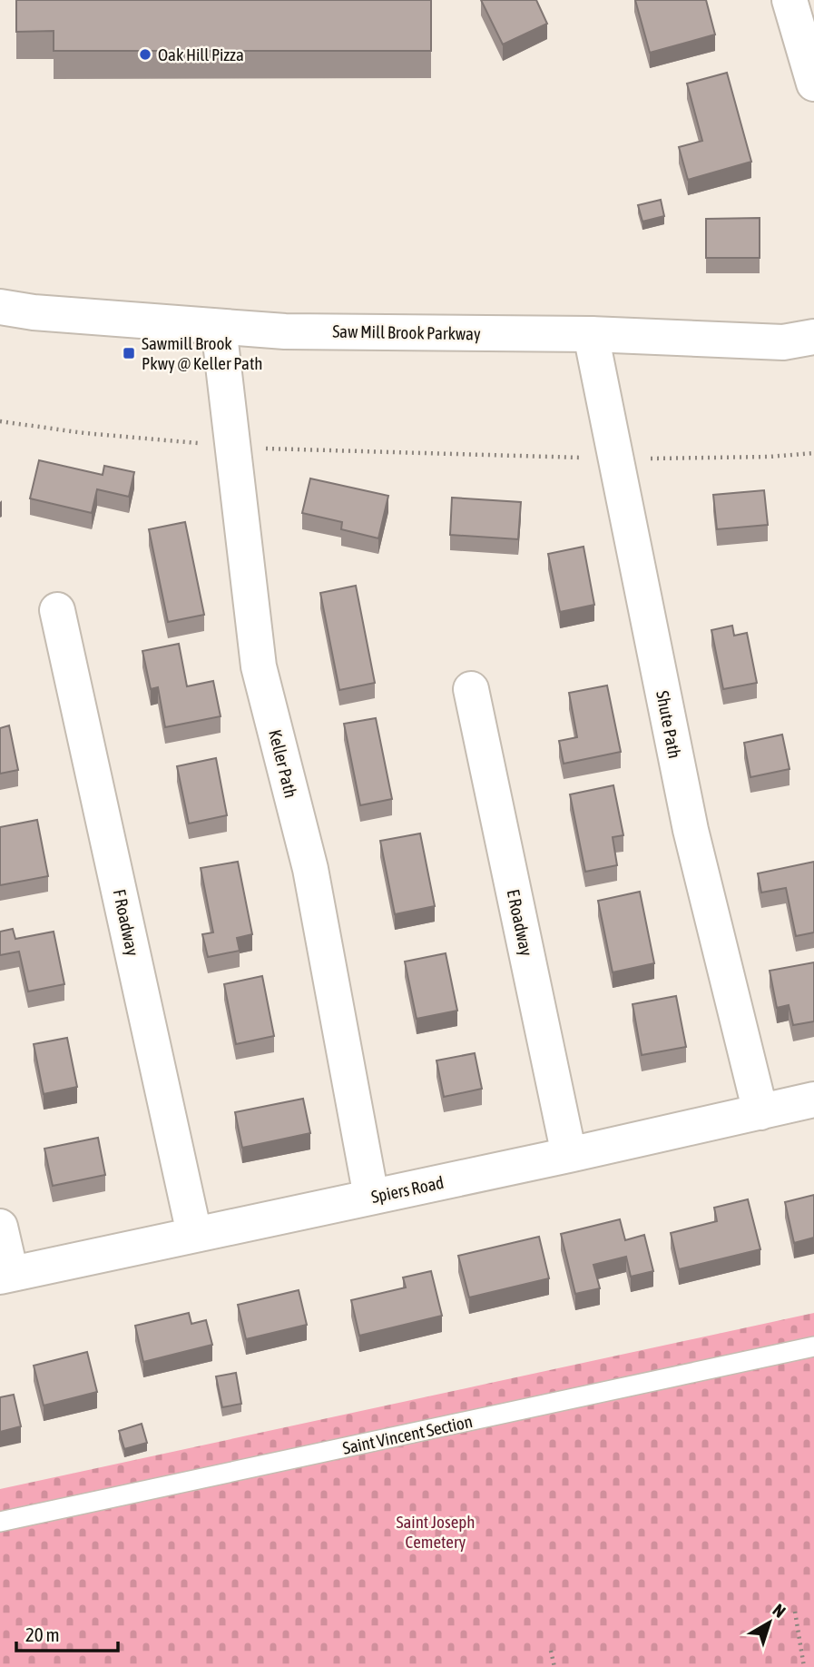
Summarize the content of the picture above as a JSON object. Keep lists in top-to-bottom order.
{
  "streets": {
    "street": [
      "Saw Mill Brook Parkway",
      "Shute Path",
      "Keller Path",
      "F Roadway",
      "E Roadway",
      "Spiers Road"
    ],
    "lane": ["Saint Vincent Section"]
  },
  "crossings": [
    ["Saw Mill Brook Parkway", "Shute Path"],
    ["Saw Mill Brook Parkway", "Keller Path"],
    ["Shute Path", "Spiers Road"],
    ["Keller Path", "Spiers Road"],
    ["F Roadway", "Spiers Road"],
    ["E Roadway", "Spiers Road"]
  ],
  "parks": ["Saint Joseph Cemetery"],
  "places": {
    "other": ["Oak Hill Pizza"],
    "transit": ["Sawmill Brook Pkwy @ Keller Path"]
  },
  "scale_bar": "20 m",
  "north": "top right"
}
